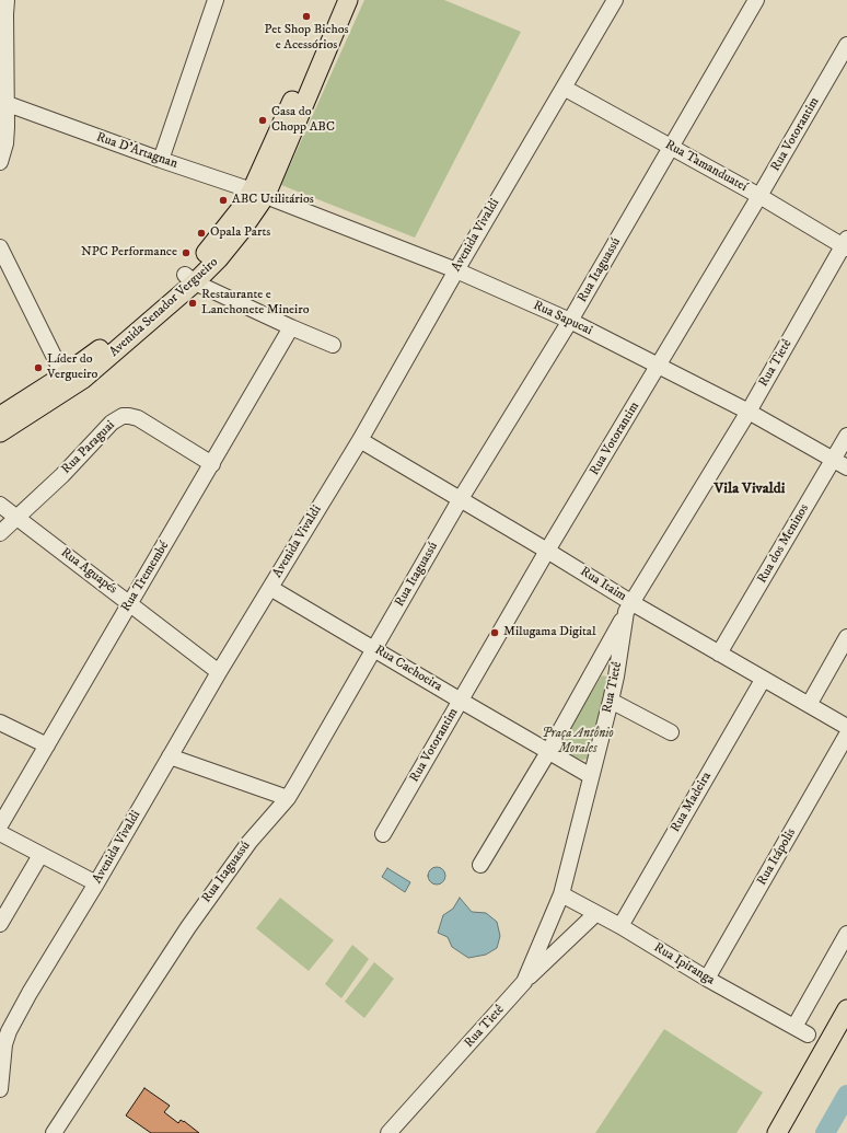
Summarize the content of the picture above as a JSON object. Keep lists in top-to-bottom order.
{
  "streets": {
    "main road": ["Avenida Senador Vergueiro"],
    "street": [
      "Rua Votorantim",
      "Rua D'Artagnan",
      "Rua Tamanduateí",
      "Avenida Vivaldi",
      "Rua Itaguassú",
      "Rua Sapucai",
      "Rua Tietê",
      "Rua Paraguai",
      "Rua dos Meninos",
      "Rua Aguapés",
      "Rua Tremembé",
      "Rua Itaim",
      "Rua Cachoeira",
      "Rua Madeira",
      "Rua Itápolis",
      "Rua Ipiranga"
    ]
  },
  "crossings": [
    ["Rua Votorantim", "Rua Tamanduateí"],
    ["Rua Votorantim", "Rua Sapucai"],
    ["Rua Votorantim", "Rua Itaim"],
    ["Rua Votorantim", "Rua Cachoeira"],
    ["Rua D'Artagnan", "Avenida Senador Vergueiro"],
    ["Rua D'Artagnan", "Rua Sapucai"],
    ["Rua Tamanduateí", "Avenida Vivaldi"],
    ["Rua Tamanduateí", "Rua Itaguassú"],
    ["Rua Tamanduateí", "Rua Tietê"],
    ["Avenida Vivaldi", "Rua Sapucai"],
    ["Avenida Vivaldi", "Rua Aguapés"],
    ["Avenida Vivaldi", "Rua Itaim"],
    ["Avenida Vivaldi", "Rua Cachoeira"],
    ["Rua Itaguassú", "Rua Sapucai"],
    ["Rua Itaguassú", "Rua Itaim"],
    ["Rua Itaguassú", "Rua Cachoeira"],
    ["Avenida Senador Vergueiro", "Rua Sapucai"],
    ["Rua Sapucai", "Rua Tietê"],
    ["Rua Sapucai", "Rua dos Meninos"],
    ["Rua Tietê", "Rua Itaim"],
    ["Rua Tietê", "Rua Cachoeira"],
    ["Rua Tietê", "Rua Ipiranga"],
    ["Rua Paraguai", "Rua Aguapés"],
    ["Rua Paraguai", "Rua Tremembé"],
    ["Rua dos Meninos", "Rua Itaim"],
    ["Rua Aguapés", "Rua Tremembé"],
    ["Rua Itaim", "Rua Madeira"],
    ["Rua Madeira", "Rua Ipiranga"],
    ["Rua Itápolis", "Rua Ipiranga"]
  ],
  "districts": ["Vila Vivaldi"],
  "parks": ["Praça Antônio Morales"],
  "places": [
    "Pet Shop Bichos e Acessórios",
    "Casa do Chopp ABC",
    "ABC Utilitários",
    "Opala Parts",
    "NPC Performance",
    "Restaurante e Lanchonete Mineiro",
    "Líder do Vergueiro",
    "Milugama Digital"
  ]
}
